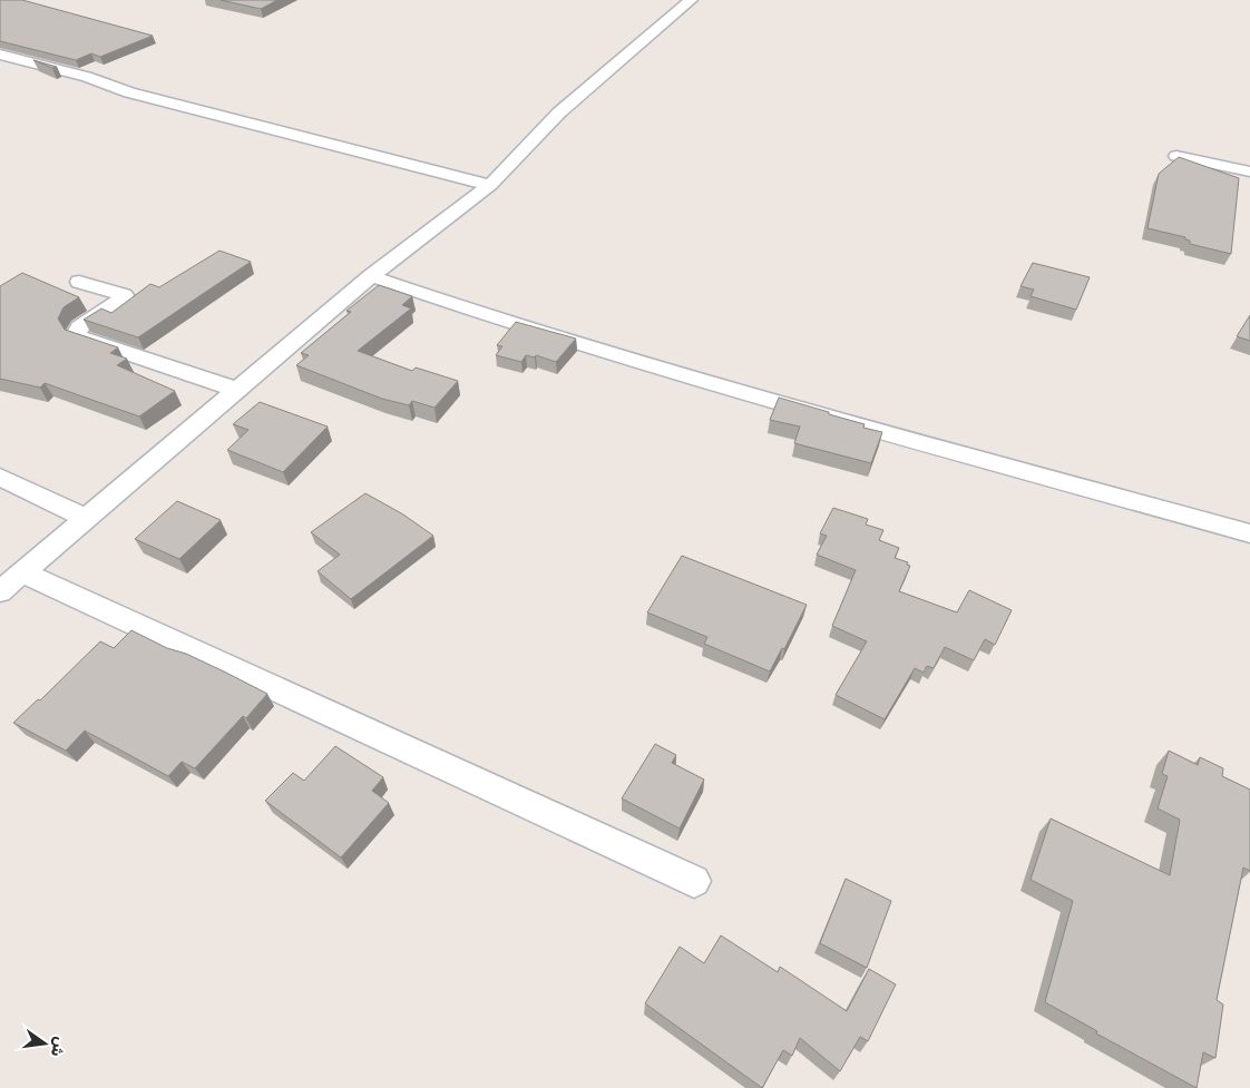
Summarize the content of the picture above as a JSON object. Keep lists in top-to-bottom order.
{
  "north": "right"
}
